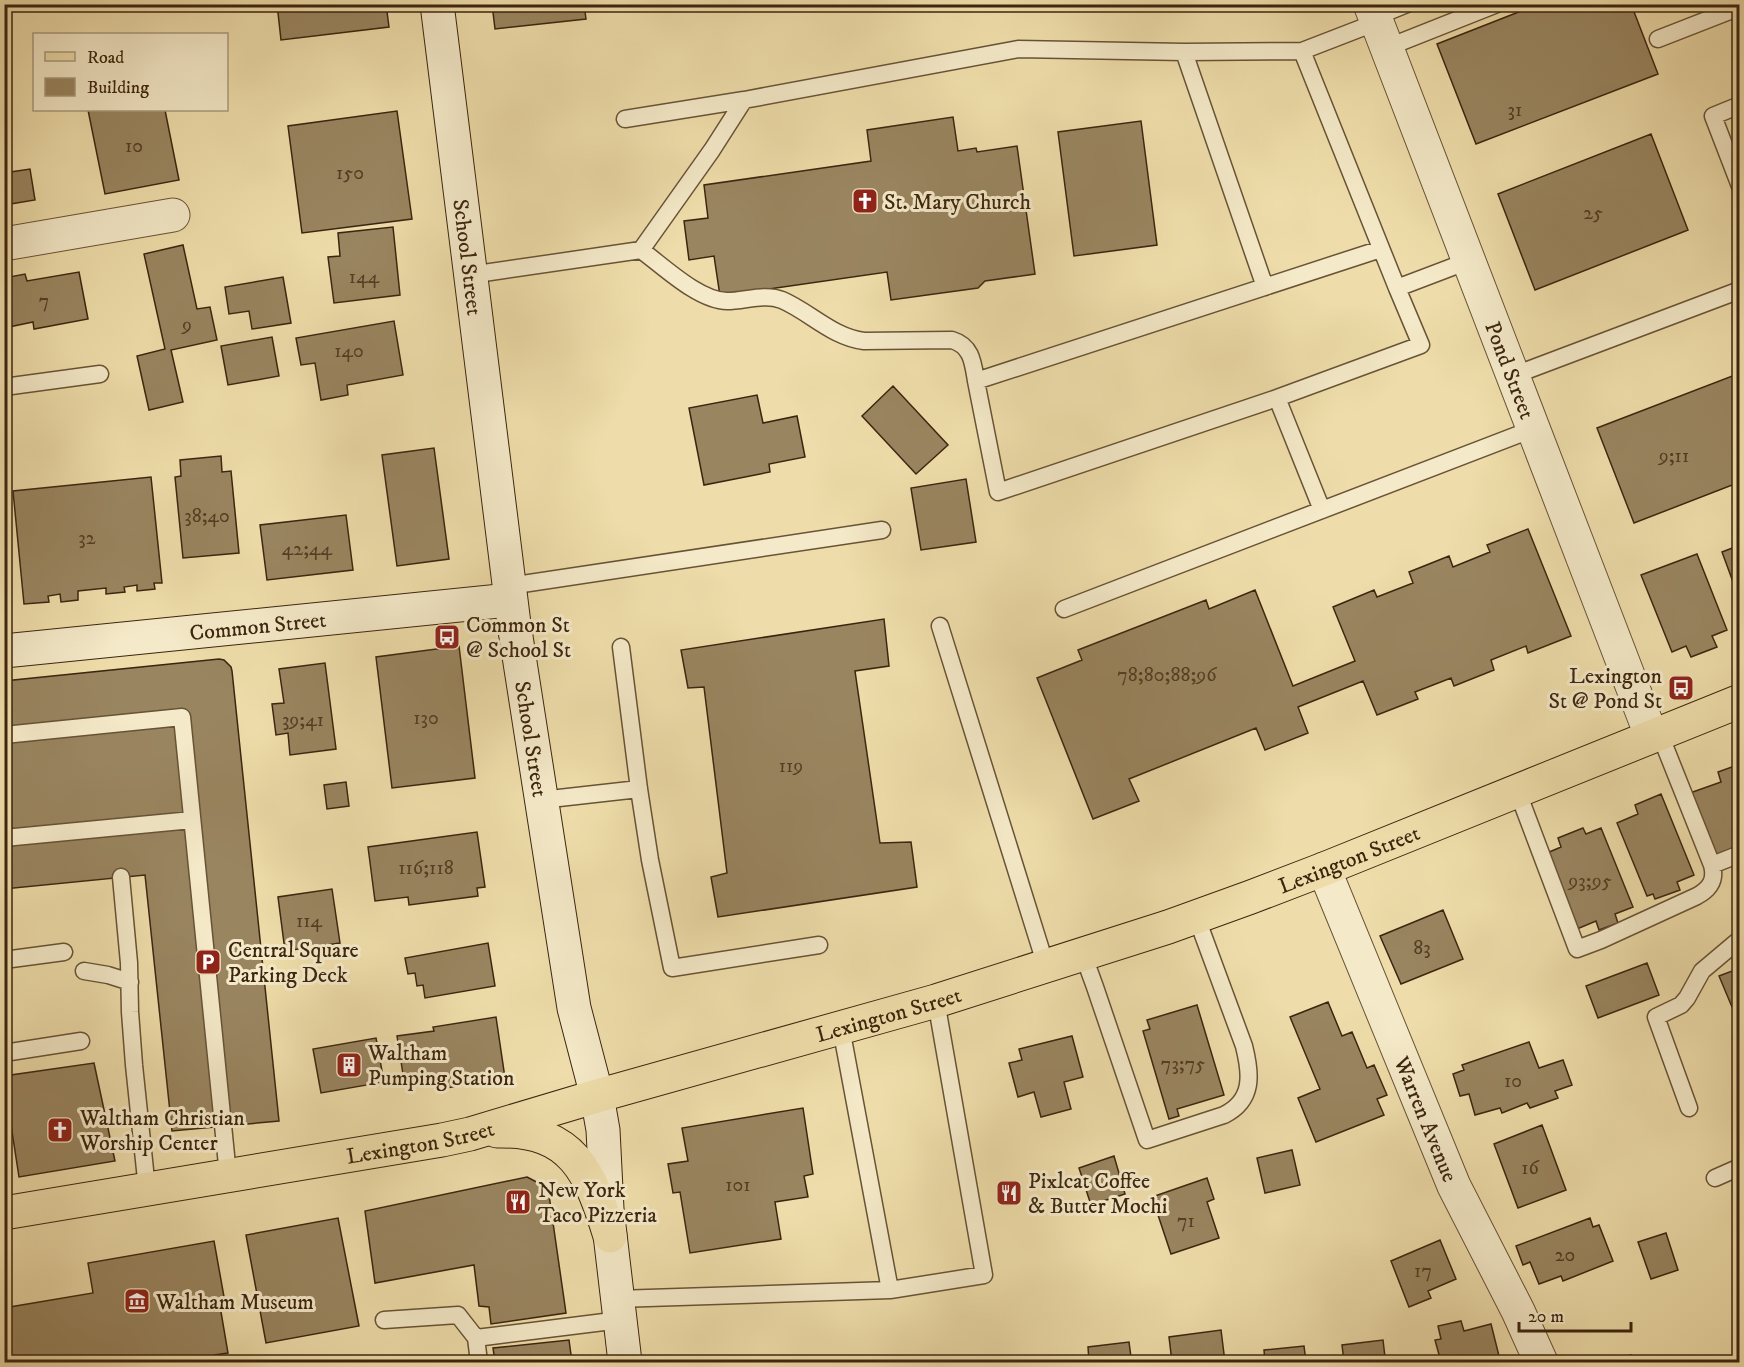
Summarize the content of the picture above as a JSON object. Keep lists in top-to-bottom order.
{
  "streets": {
    "main road": ["Lexington Street"],
    "street": [
      "School Street",
      "Pond Street",
      "Common Street",
      "Warren Avenue"
    ]
  },
  "crossings": [
    ["School Street", "Common Street"],
    ["School Street", "Lexington Street"],
    ["Pond Street", "Lexington Street"],
    ["Lexington Street", "Warren Avenue"]
  ],
  "places": {
    "church": ["St. Mary Church", "Waltham Christian Worship Center"],
    "bus stop": ["Common St @ School St", "Lexington St @ Pond St"],
    "parking": ["Central Square Parking Deck"],
    "building": ["Waltham Pumping Station"],
    "restaurant": ["Pixlcat Coffee & Butter Mochi", "New York Taco Pizzeria"],
    "museum": ["Waltham Museum"]
  },
  "house_numbers": [
    "31",
    "10",
    "150",
    "25",
    "144",
    "7",
    "9",
    "140",
    "9;11",
    "38;40",
    "32",
    "42;44",
    "78;80;88;96",
    "130",
    "39;41",
    "119",
    "116;118",
    "93;95",
    "114",
    "83",
    "73;75",
    "10",
    "16",
    "101",
    "71",
    "20",
    "17"
  ],
  "legend": ["Road", "Building"],
  "scale_bar": "20 m"
}
